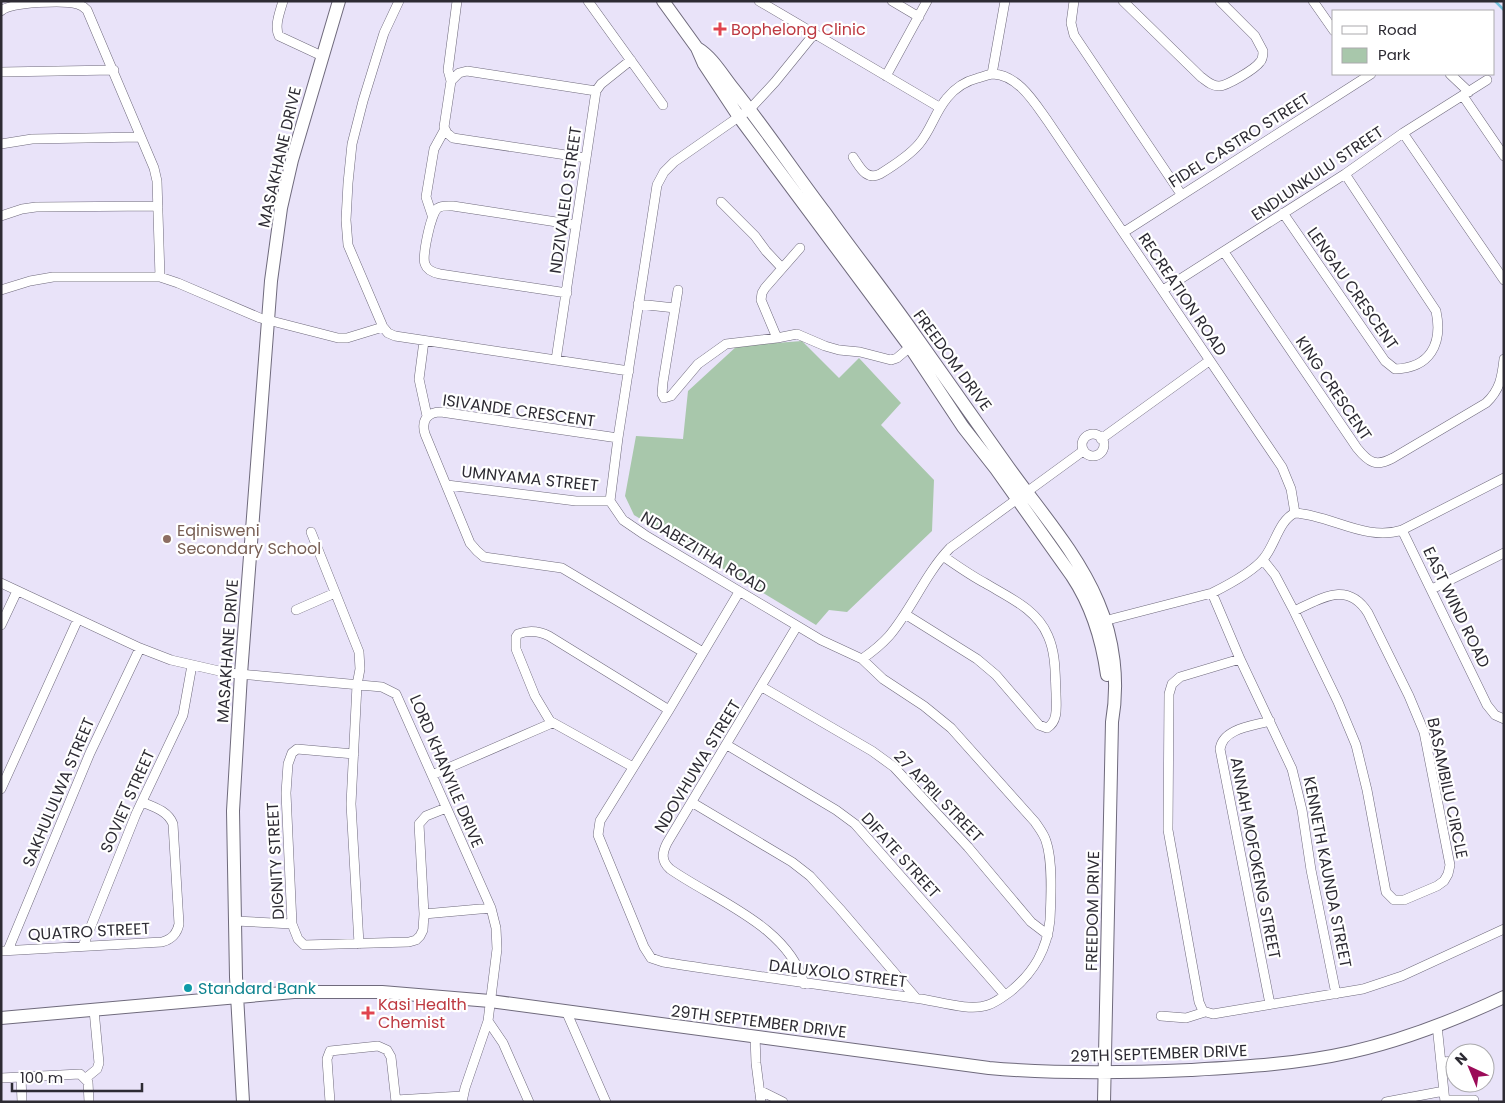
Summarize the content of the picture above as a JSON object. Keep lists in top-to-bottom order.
{
  "streets": {
    "street": [
      "FIDEL CASTRO STREET",
      "MASAKHANE DRIVE",
      "ENDLUNKULU STREET",
      "NDZIVALELO STREET",
      "LENGAU CRESCENT",
      "RECREATION ROAD",
      "FREEDOM DRIVE",
      "KING CRESCENT",
      "ISIVANDE CRESCENT",
      "UMNYAMA STREET",
      "NDABEZITHA ROAD",
      "EAST WIND ROAD",
      "NDOVHUWA STREET",
      "LORD KHANYILE DRIVE",
      "BASAMBILU CIRCLE",
      "SAKHULULWA STREET",
      "27 APRIL STREET",
      "SOVIET STREET",
      "DIFATE STREET",
      "ANNAH MOFOKENG STREET",
      "DIGNITY STREET",
      "KENNETH KAUNDA STREET",
      "QUATRO STREET",
      "DALUXOLO STREET",
      "29TH SEPTEMBER DRIVE"
    ]
  },
  "crossings": [
    ["FIDEL CASTRO STREET", "RECREATION ROAD"],
    ["MASAKHANE DRIVE", "LORD KHANYILE DRIVE"],
    ["MASAKHANE DRIVE", "29TH SEPTEMBER DRIVE"],
    ["ENDLUNKULU STREET", "LENGAU CRESCENT"],
    ["ENDLUNKULU STREET", "RECREATION ROAD"],
    ["ENDLUNKULU STREET", "KING CRESCENT"],
    ["FREEDOM DRIVE", "29TH SEPTEMBER DRIVE"],
    ["ISIVANDE CRESCENT", "UMNYAMA STREET"],
    ["ISIVANDE CRESCENT", "DALUXOLO STREET"],
    ["UMNYAMA STREET", "NDABEZITHA ROAD"],
    ["NDABEZITHA ROAD", "NDOVHUWA STREET"],
    ["NDABEZITHA ROAD", "DALUXOLO STREET"],
    ["NDOVHUWA STREET", "27 APRIL STREET"],
    ["NDOVHUWA STREET", "DIFATE STREET"],
    ["NDOVHUWA STREET", "DALUXOLO STREET"],
    ["LORD KHANYILE DRIVE", "SAKHULULWA STREET"],
    ["LORD KHANYILE DRIVE", "SOVIET STREET"],
    ["LORD KHANYILE DRIVE", "DIGNITY STREET"],
    ["LORD KHANYILE DRIVE", "29TH SEPTEMBER DRIVE"],
    ["SAKHULULWA STREET", "QUATRO STREET"],
    ["27 APRIL STREET", "DALUXOLO STREET"],
    ["SOVIET STREET", "QUATRO STREET"],
    ["DIFATE STREET", "DALUXOLO STREET"],
    ["ANNAH MOFOKENG STREET", "KENNETH KAUNDA STREET"]
  ],
  "places": {
    "health": ["Bophelong Clinic", "Kasi Health Chemist"],
    "other": ["Eqinisweni Secondary School", "Standard Bank"]
  },
  "legend": ["Road", "Park"],
  "scale_bar": "100 m",
  "north": "top left"
}
